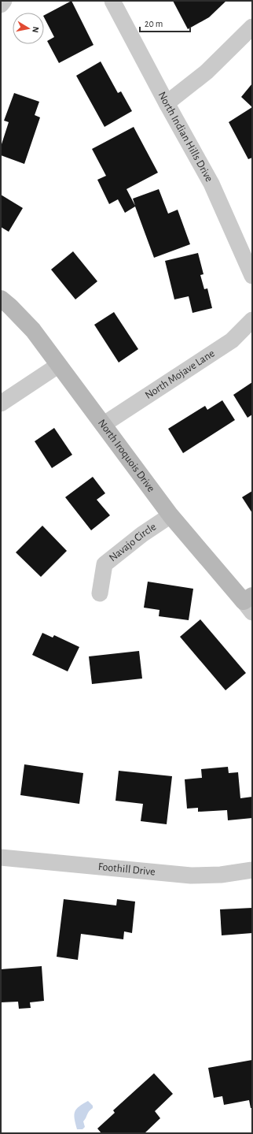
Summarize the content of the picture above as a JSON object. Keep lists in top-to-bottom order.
{
  "streets": {
    "street": [
      "North Indian Hills Drive",
      "North Mojave Lane",
      "North Iroquois Drive",
      "Navajo Circle",
      "Foothill Drive"
    ]
  },
  "crossings": [
    ["North Mojave Lane", "North Iroquois Drive"],
    ["North Iroquois Drive", "Navajo Circle"]
  ],
  "scale_bar": "20 m",
  "north": "right"
}
